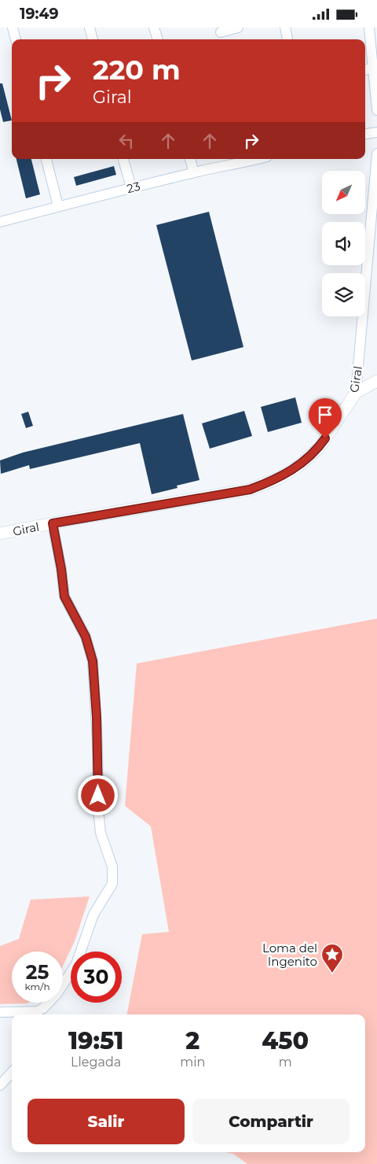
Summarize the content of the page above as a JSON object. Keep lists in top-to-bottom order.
{
  "streets": {
    "street": ["23", "Giral"]
  },
  "places": {
    "place": ["Loma del Ingenito"]
  },
  "north": "bottom left",
  "page": {
    "status": "19:49",
    "turn": ["220 m", "Giral"],
    "speed": "25 km/h",
    "limit": "30",
    "eta": [
      "19:51",
      "Llegada",
      "2",
      "min",
      "450",
      "m"
    ],
    "buttons": ["Salir", "Compartir"]
  }
}
